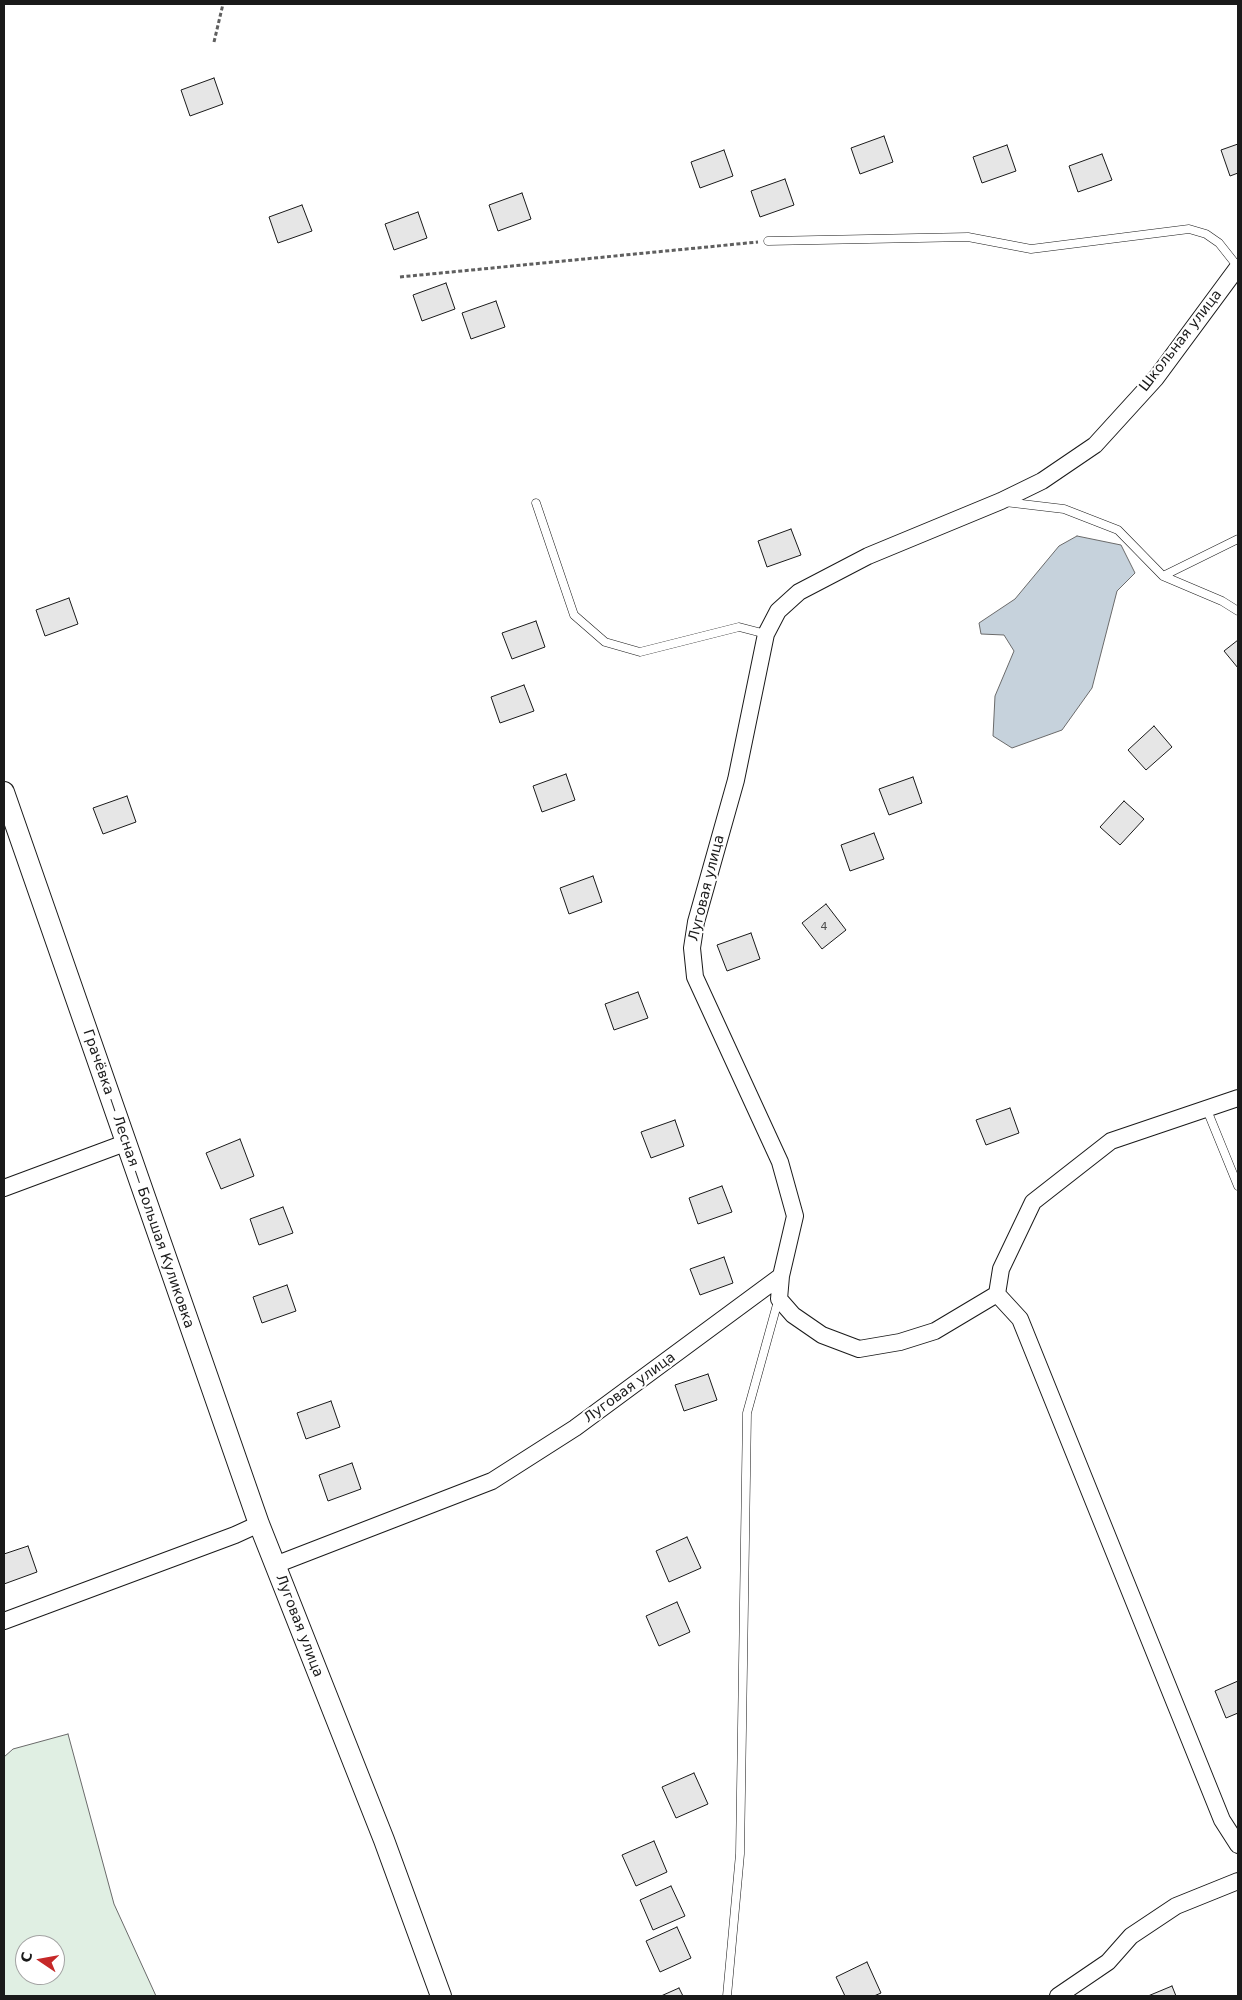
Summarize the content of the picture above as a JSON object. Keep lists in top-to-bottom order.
{
  "streets": {
    "street": ["Школьная улица", "Луговая улица", "Грачёвка — Лесная — Большая Куликовка"]
  },
  "crossings": [
    ["Школьная улица", "Луговая улица"],
    ["Луговая улица", "Грачёвка — Лесная — Большая Куликовка"]
  ],
  "house_numbers": ["4"],
  "north": "left"
}
